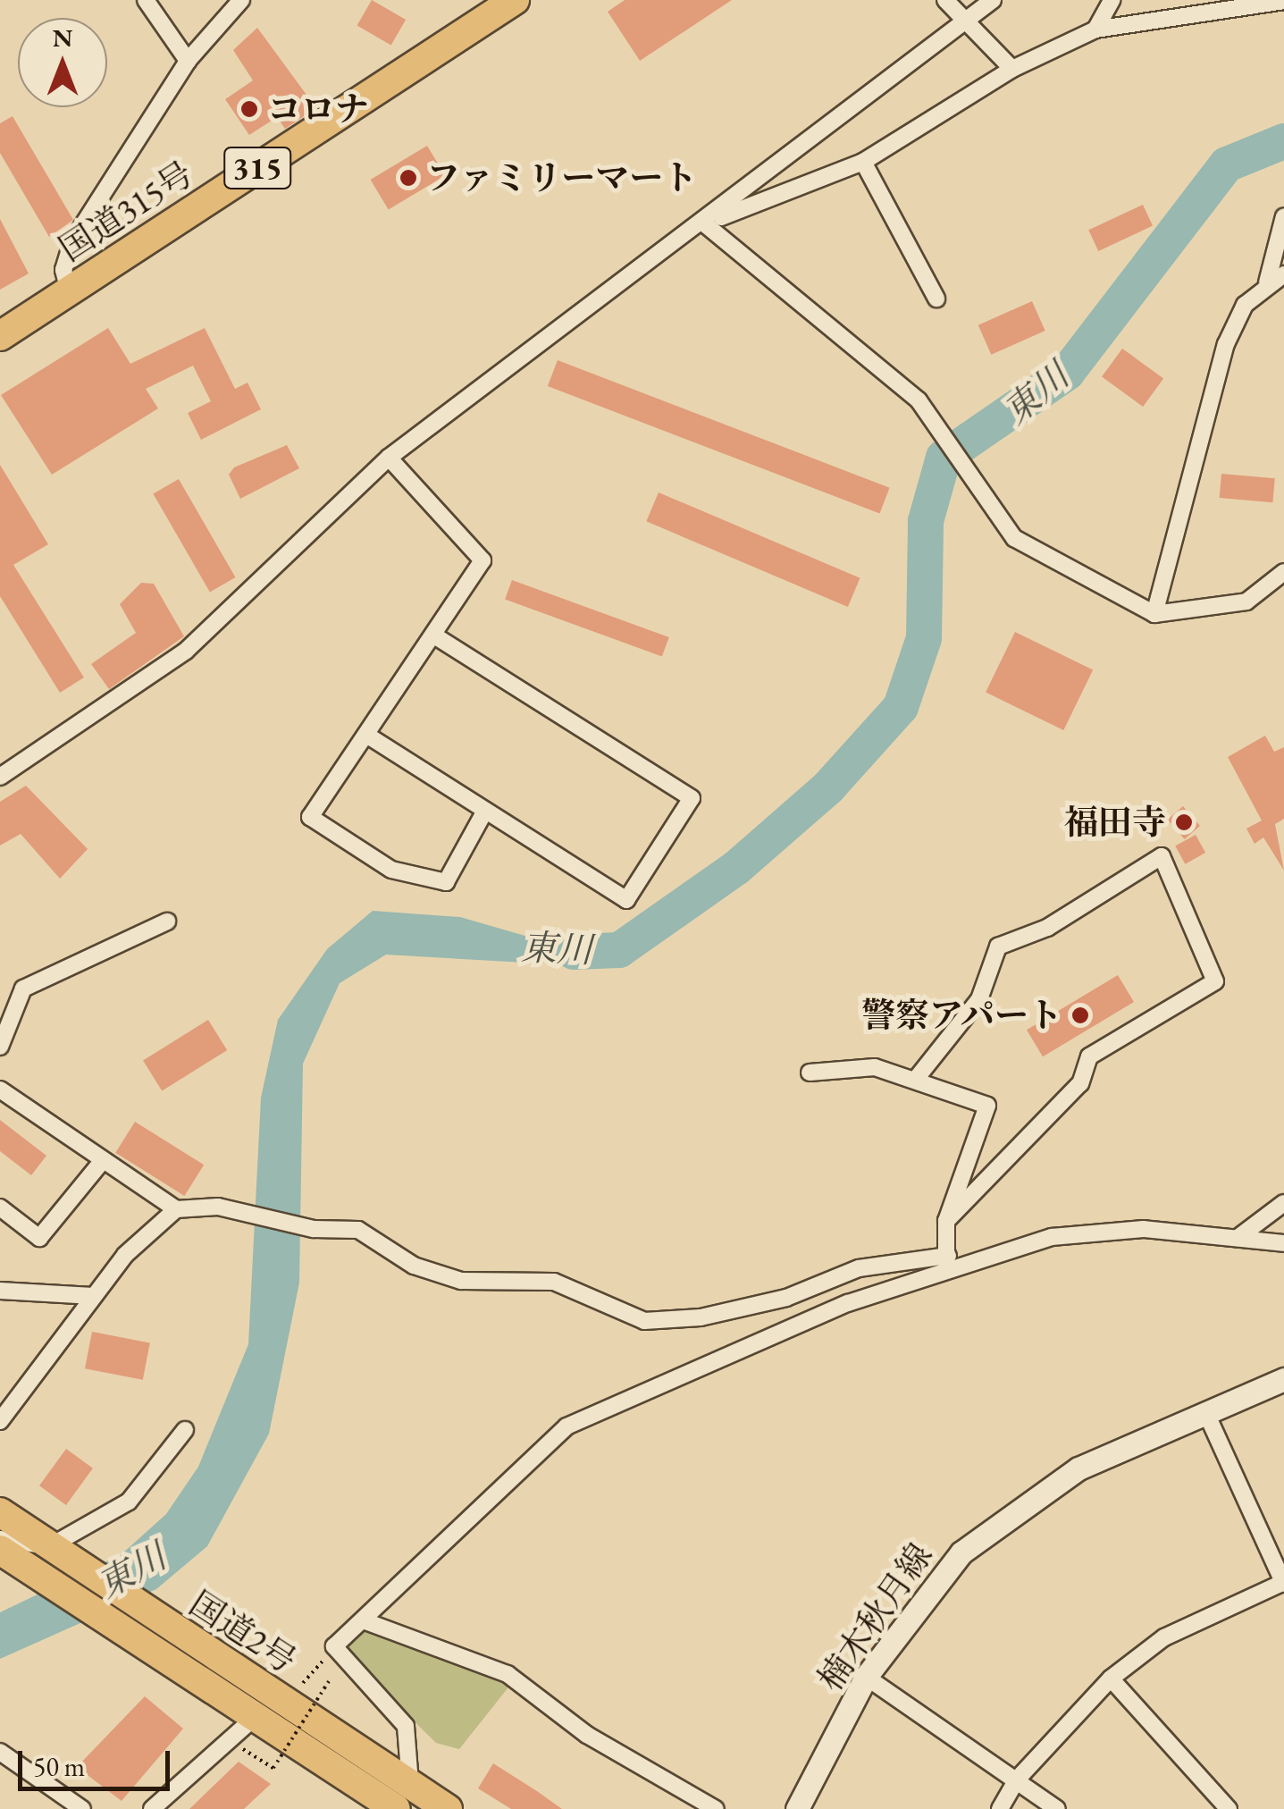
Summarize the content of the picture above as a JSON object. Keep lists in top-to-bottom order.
{
  "streets": {
    "highway": ["315", "国道315号", "国道2号"],
    "street": ["楠木秋月線"]
  },
  "water": ["東川"],
  "places": [
    "コロナ",
    "ファミリーマート",
    "福田寺",
    "警察アパート"
  ],
  "scale_bar": "50 m",
  "north": "top"
}
